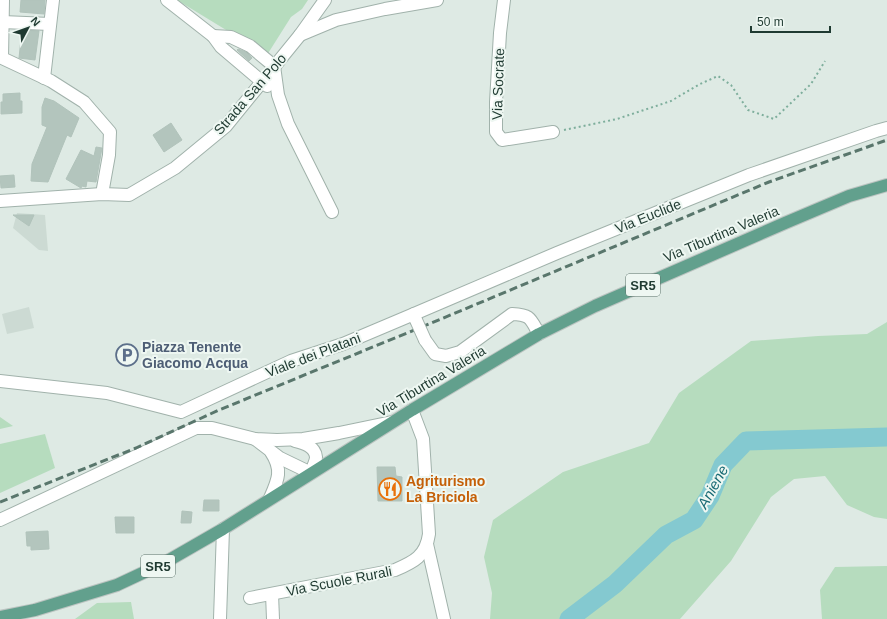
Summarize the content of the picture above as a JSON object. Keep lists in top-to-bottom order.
{
  "streets": {
    "main road": ["Via Tiburtina Valeria", "SR5"],
    "street": [
      "Via Socrate",
      "Strada San Polo",
      "Via Euclide",
      "Viale dei Platani",
      "Via Scuole Rurali"
    ]
  },
  "crossings": [
    ["Via Euclide", "Viale dei Platani"]
  ],
  "water": ["Aniene"],
  "places": {
    "parking": ["Piazza Tenente Giacomo Acqua"],
    "restaurant": ["Agriturismo La Briciola"]
  },
  "scale_bar": "50 m",
  "north": "top right"
}
